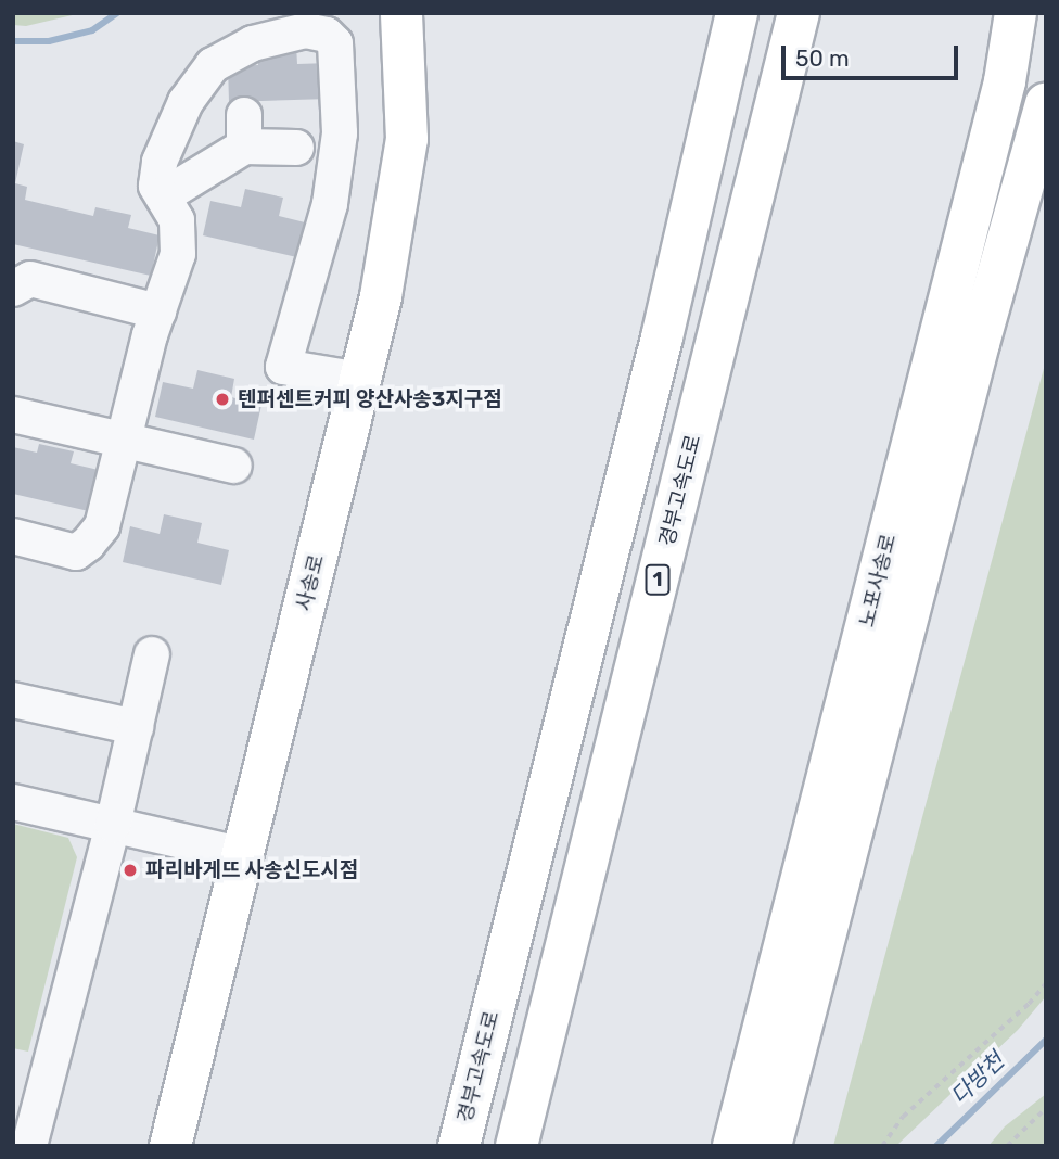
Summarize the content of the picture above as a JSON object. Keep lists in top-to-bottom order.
{
  "streets": {
    "main road": [
      "경부고속도로",
      "1",
      "노포사송로",
      "사송로"
    ]
  },
  "water": ["다방천"],
  "places": ["텐퍼센트커피 양산사송3지구점", "파리바게뜨 사송신도시점"],
  "scale_bar": "50 m"
}
